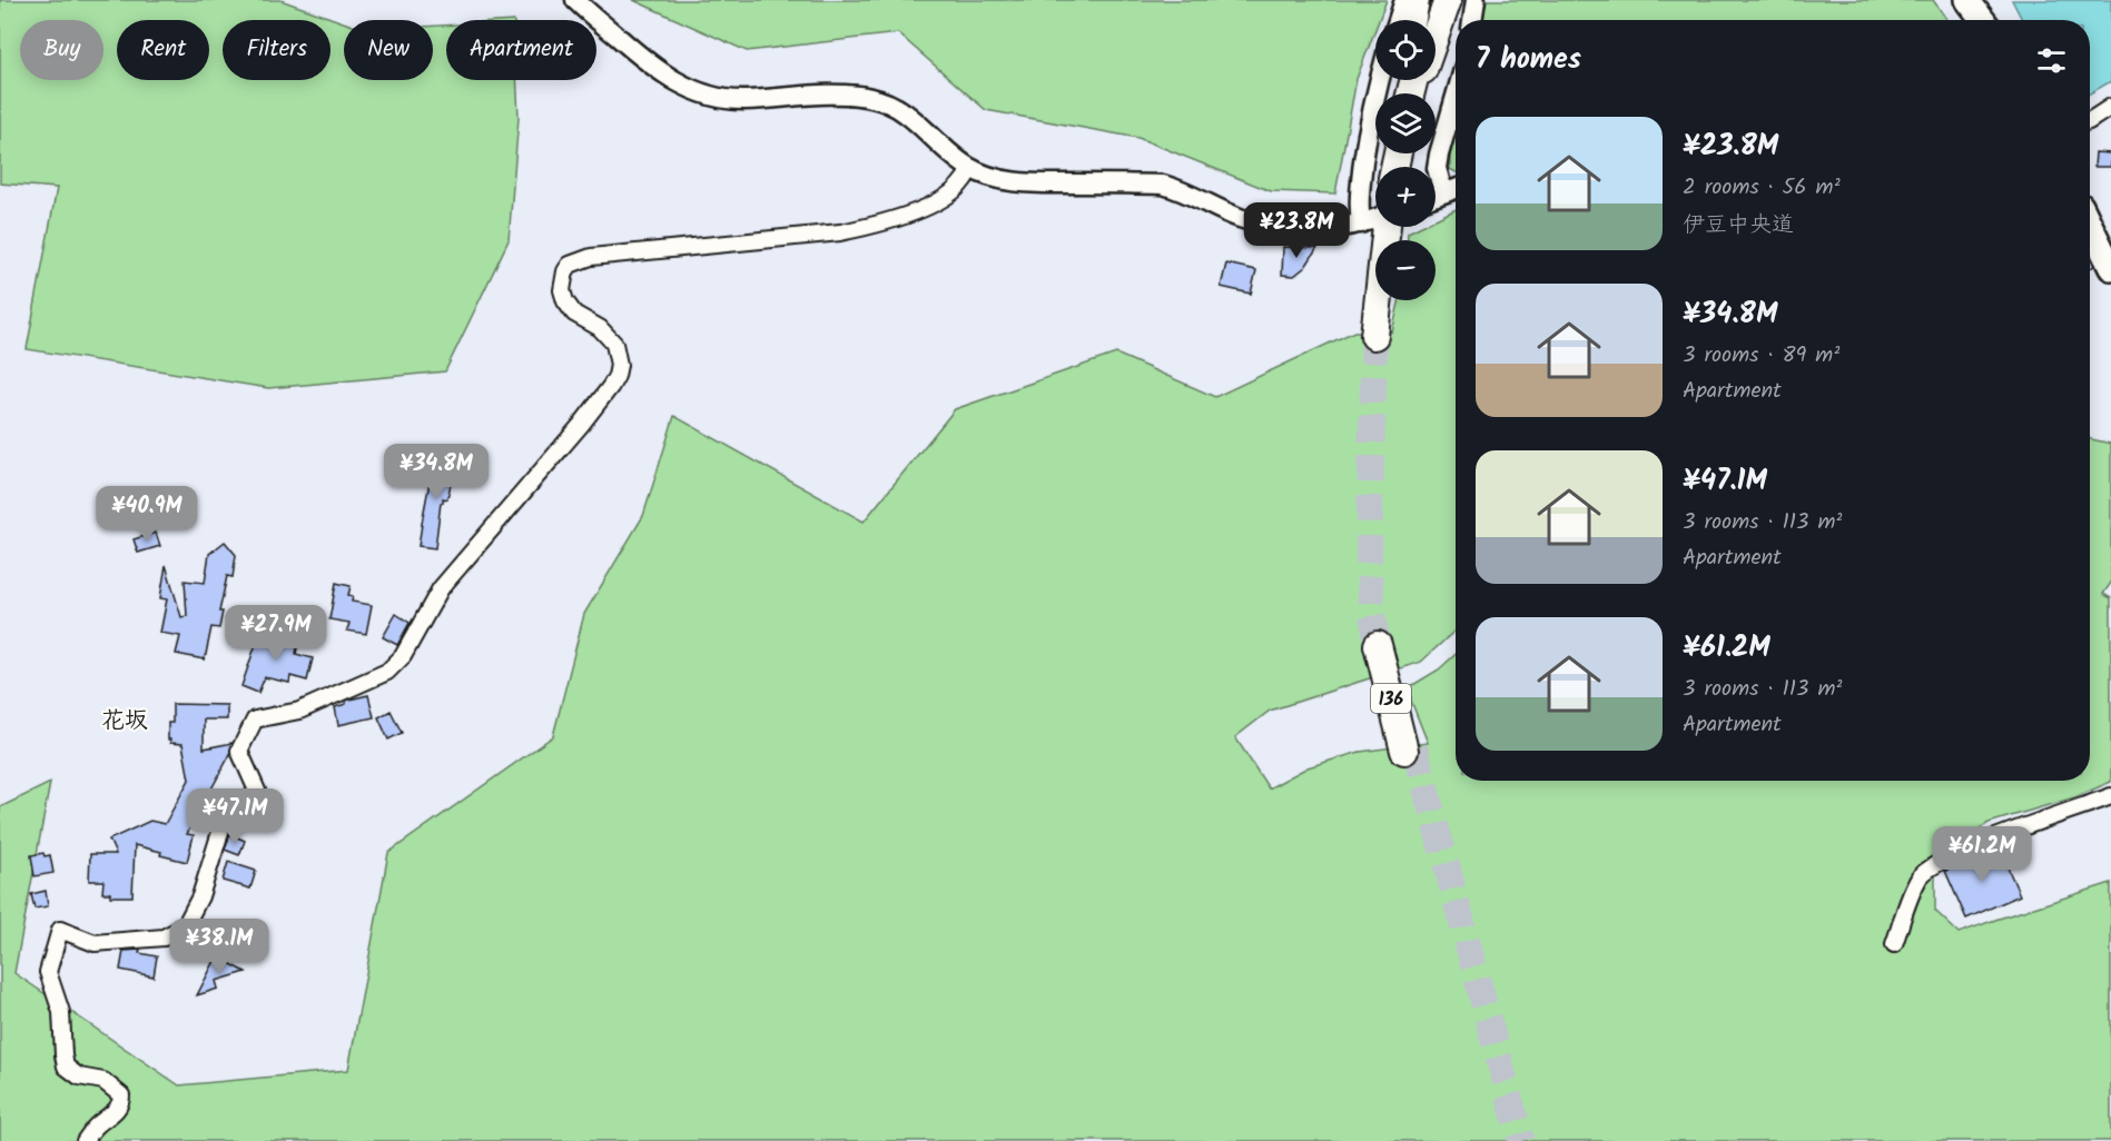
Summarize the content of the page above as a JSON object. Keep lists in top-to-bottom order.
{
  "streets": {
    "highway": ["136"]
  },
  "districts": ["花坂"],
  "page": {
    "map_buttons": ["+", "−"],
    "chip": [
      "Buy",
      "Rent",
      "Filters",
      "New",
      "Apartment"
    ],
    "heading": "7 homes",
    "list": [
      {
        "name": "¥23.8M",
        "note": "2 rooms · 56 m² · 伊豆中央道"
      },
      {
        "name": "¥34.8M",
        "note": "3 rooms · 89 m² · Apartment"
      },
      {
        "name": "¥47.1M",
        "note": "3 rooms · 113 m² · Apartment"
      },
      {
        "name": "¥61.2M",
        "note": "3 rooms · 113 m² · Apartment"
      }
    ],
    "price": [
      "¥23.8M",
      "¥34.8M",
      "¥40.9M",
      "¥27.9M",
      "¥47.1M",
      "¥61.2M",
      "¥38.1M"
    ]
  }
}
